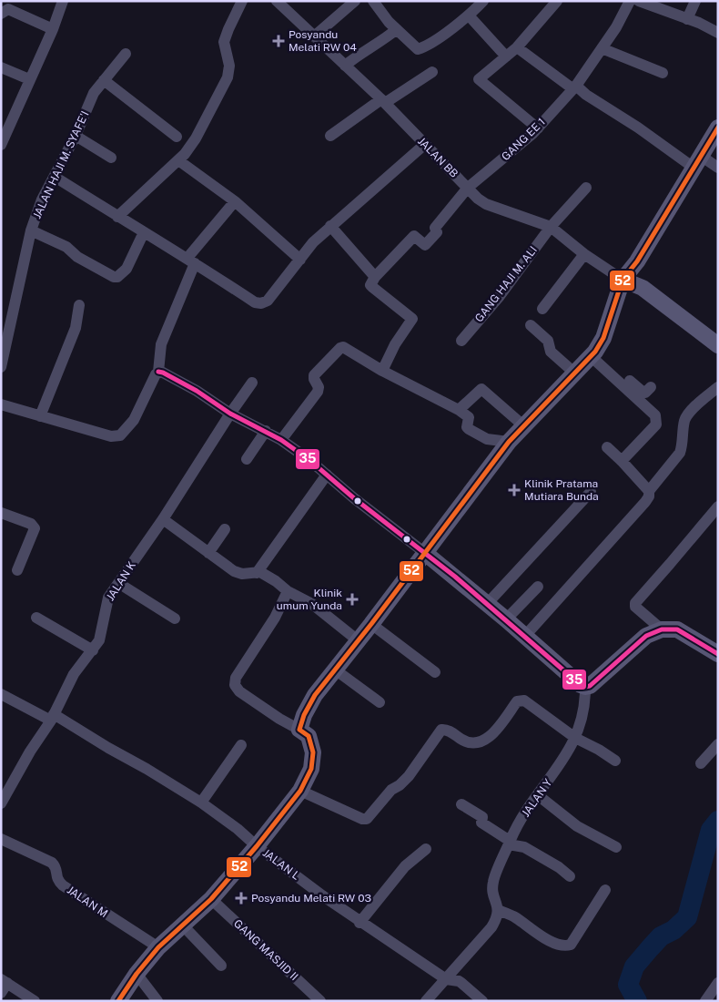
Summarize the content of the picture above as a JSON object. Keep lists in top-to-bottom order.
{
  "streets": {
    "street": [
      "GANG EE 1",
      "JALAN BB",
      "JALAN HAJI M. SYAFE'I",
      "GANG HAJI M. ALI",
      "JALAN K",
      "JALAN Y",
      "JALAN L",
      "JALAN M",
      "GANG MASJID II"
    ]
  },
  "crossings": [
    ["GANG EE 1", "JALAN BB"],
    ["JALAN BB", "GANG HAJI M. ALI"],
    ["JALAN K", "JALAN L"]
  ],
  "places": {
    "health": [
      "Posyandu Melati RW 04",
      "Klinik Pratama Mutiara Bunda",
      "Klinik umum Yunda",
      "Posyandu Melati RW 03"
    ]
  },
  "lines": ["transit line 52", "transit line 35"]
}
